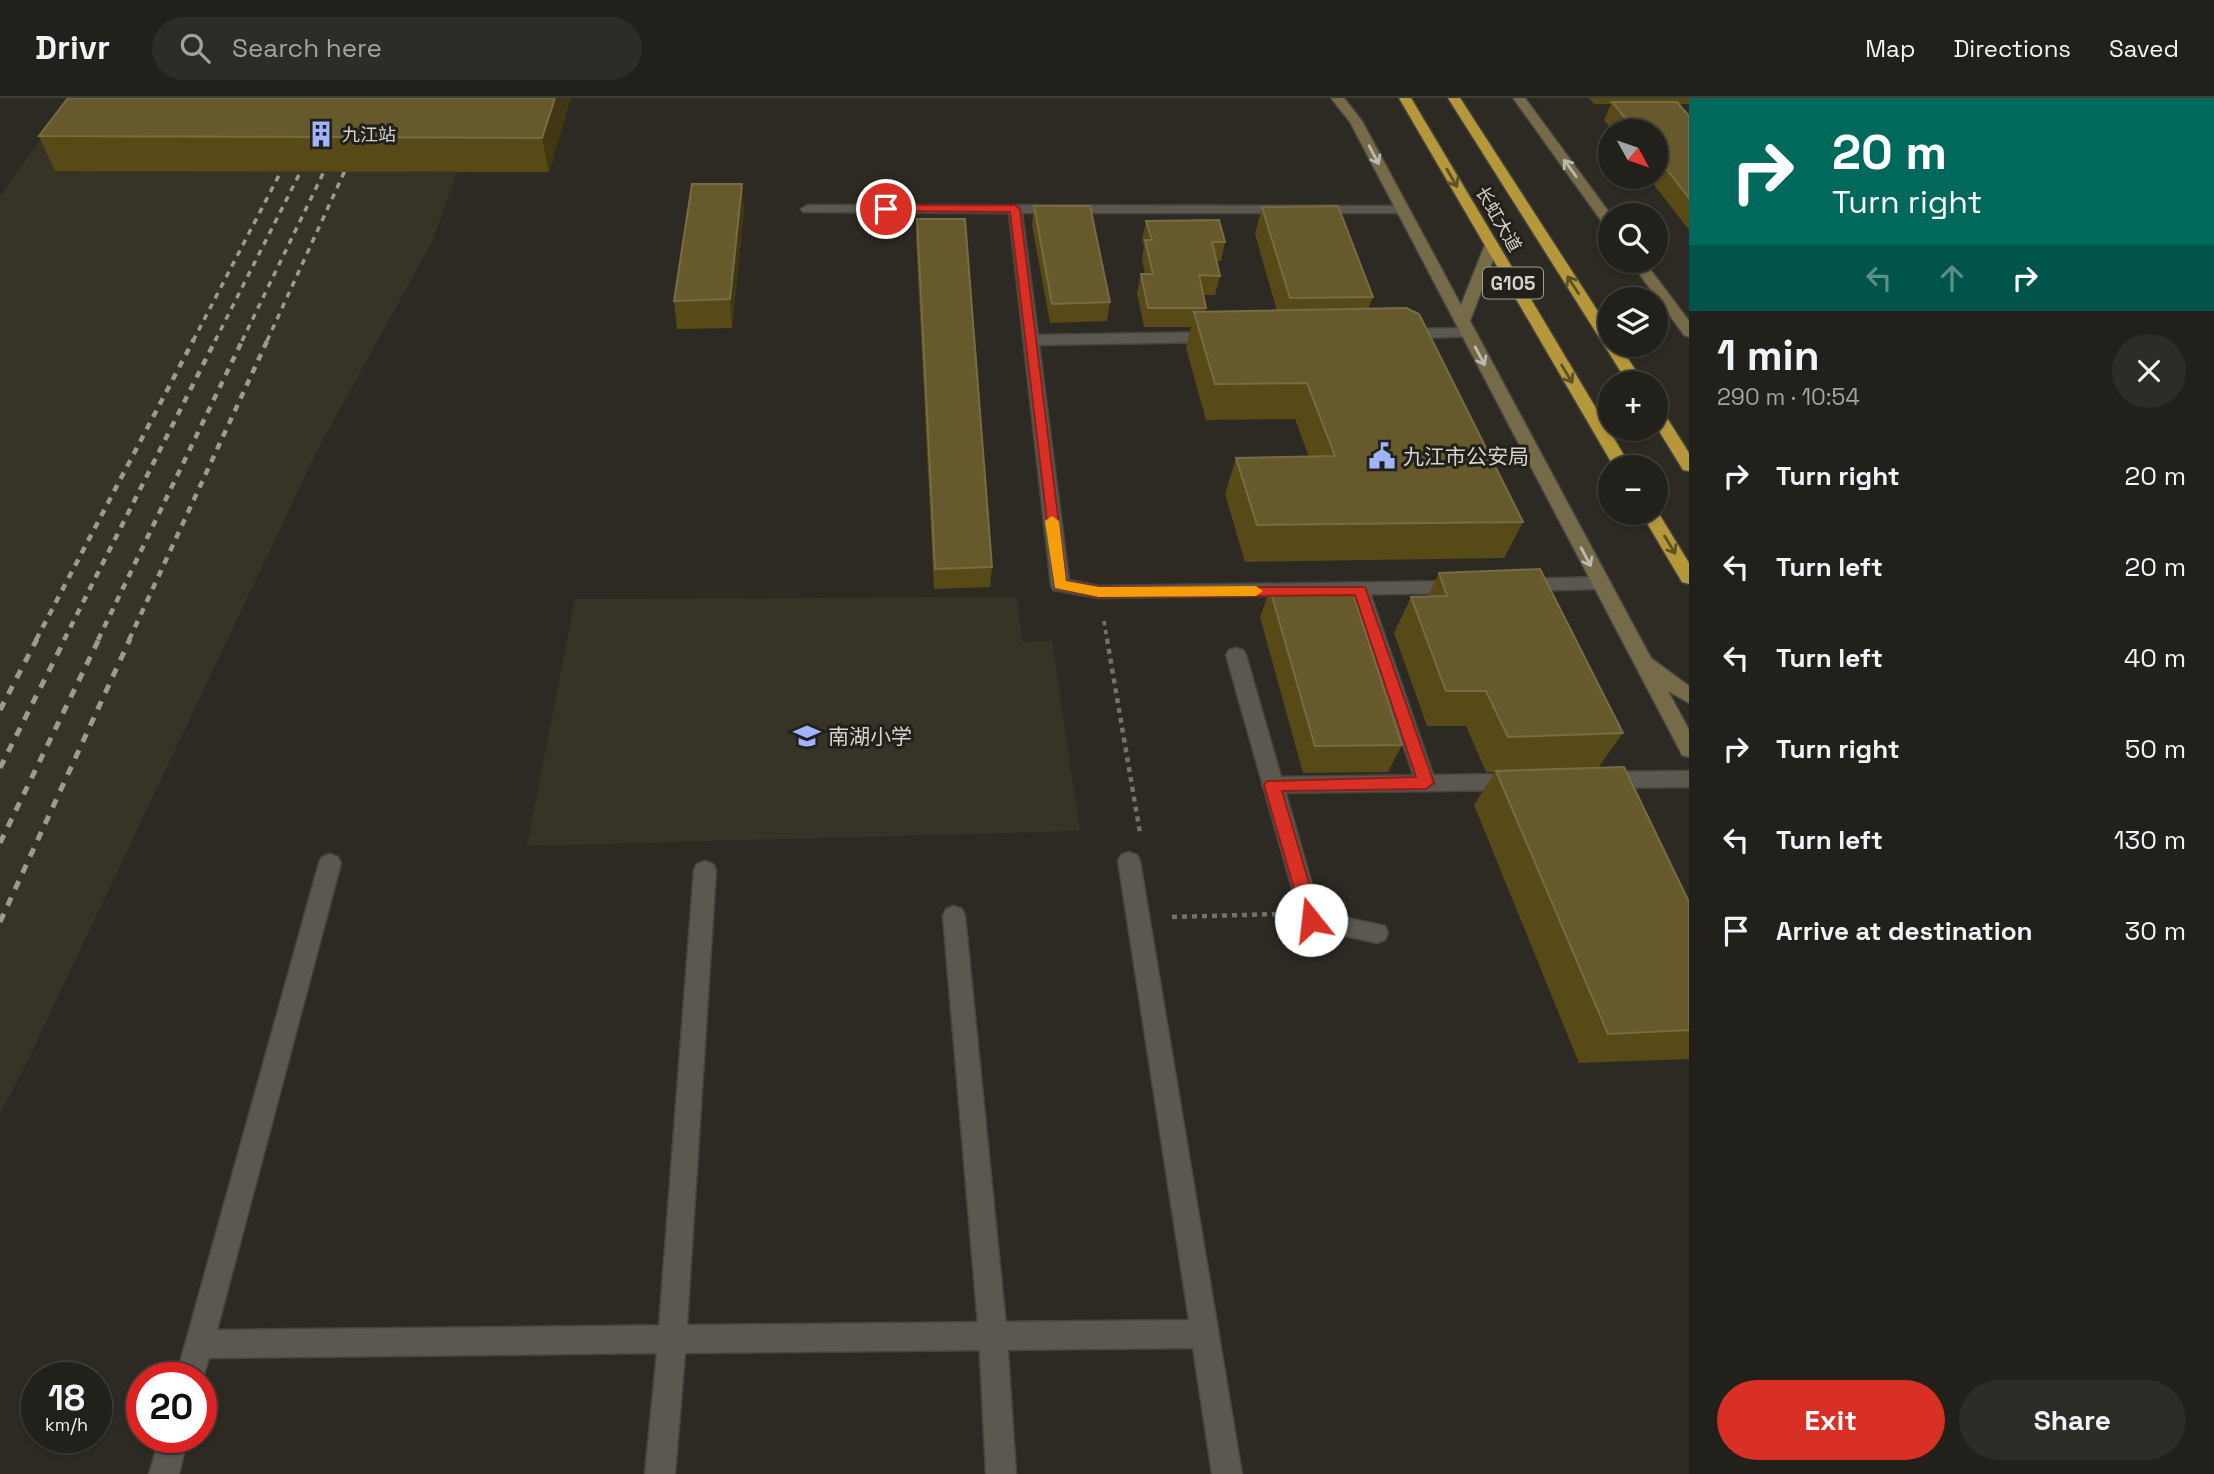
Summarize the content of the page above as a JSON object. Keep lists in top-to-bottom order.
{
  "streets": {
    "highway": ["长虹大道", "G105"]
  },
  "places": {
    "building": ["九江站"],
    "public building": ["九江市公安局"],
    "school or university": ["南湖小学"]
  },
  "north": "bottom right",
  "page": {
    "header": "Drivr",
    "search": "Search here",
    "nav": ["Map", "Directions", "Saved"],
    "turn": ["20 m", "Turn right"],
    "map_buttons": ["+", "−"],
    "heading": ["1 min", "290 m · 10:54"],
    "list": [
      {
        "name": "Turn right",
        "value": "20 m"
      },
      {
        "name": "Turn left",
        "value": "20 m"
      },
      {
        "name": "Turn left",
        "value": "40 m"
      },
      {
        "name": "Turn right",
        "value": "50 m"
      },
      {
        "name": "Turn left",
        "value": "130 m"
      },
      {
        "name": "Arrive at destination",
        "value": "30 m"
      }
    ],
    "speed": "18 km/h",
    "limit": "20",
    "buttons": ["Exit", "Share"]
  }
}
